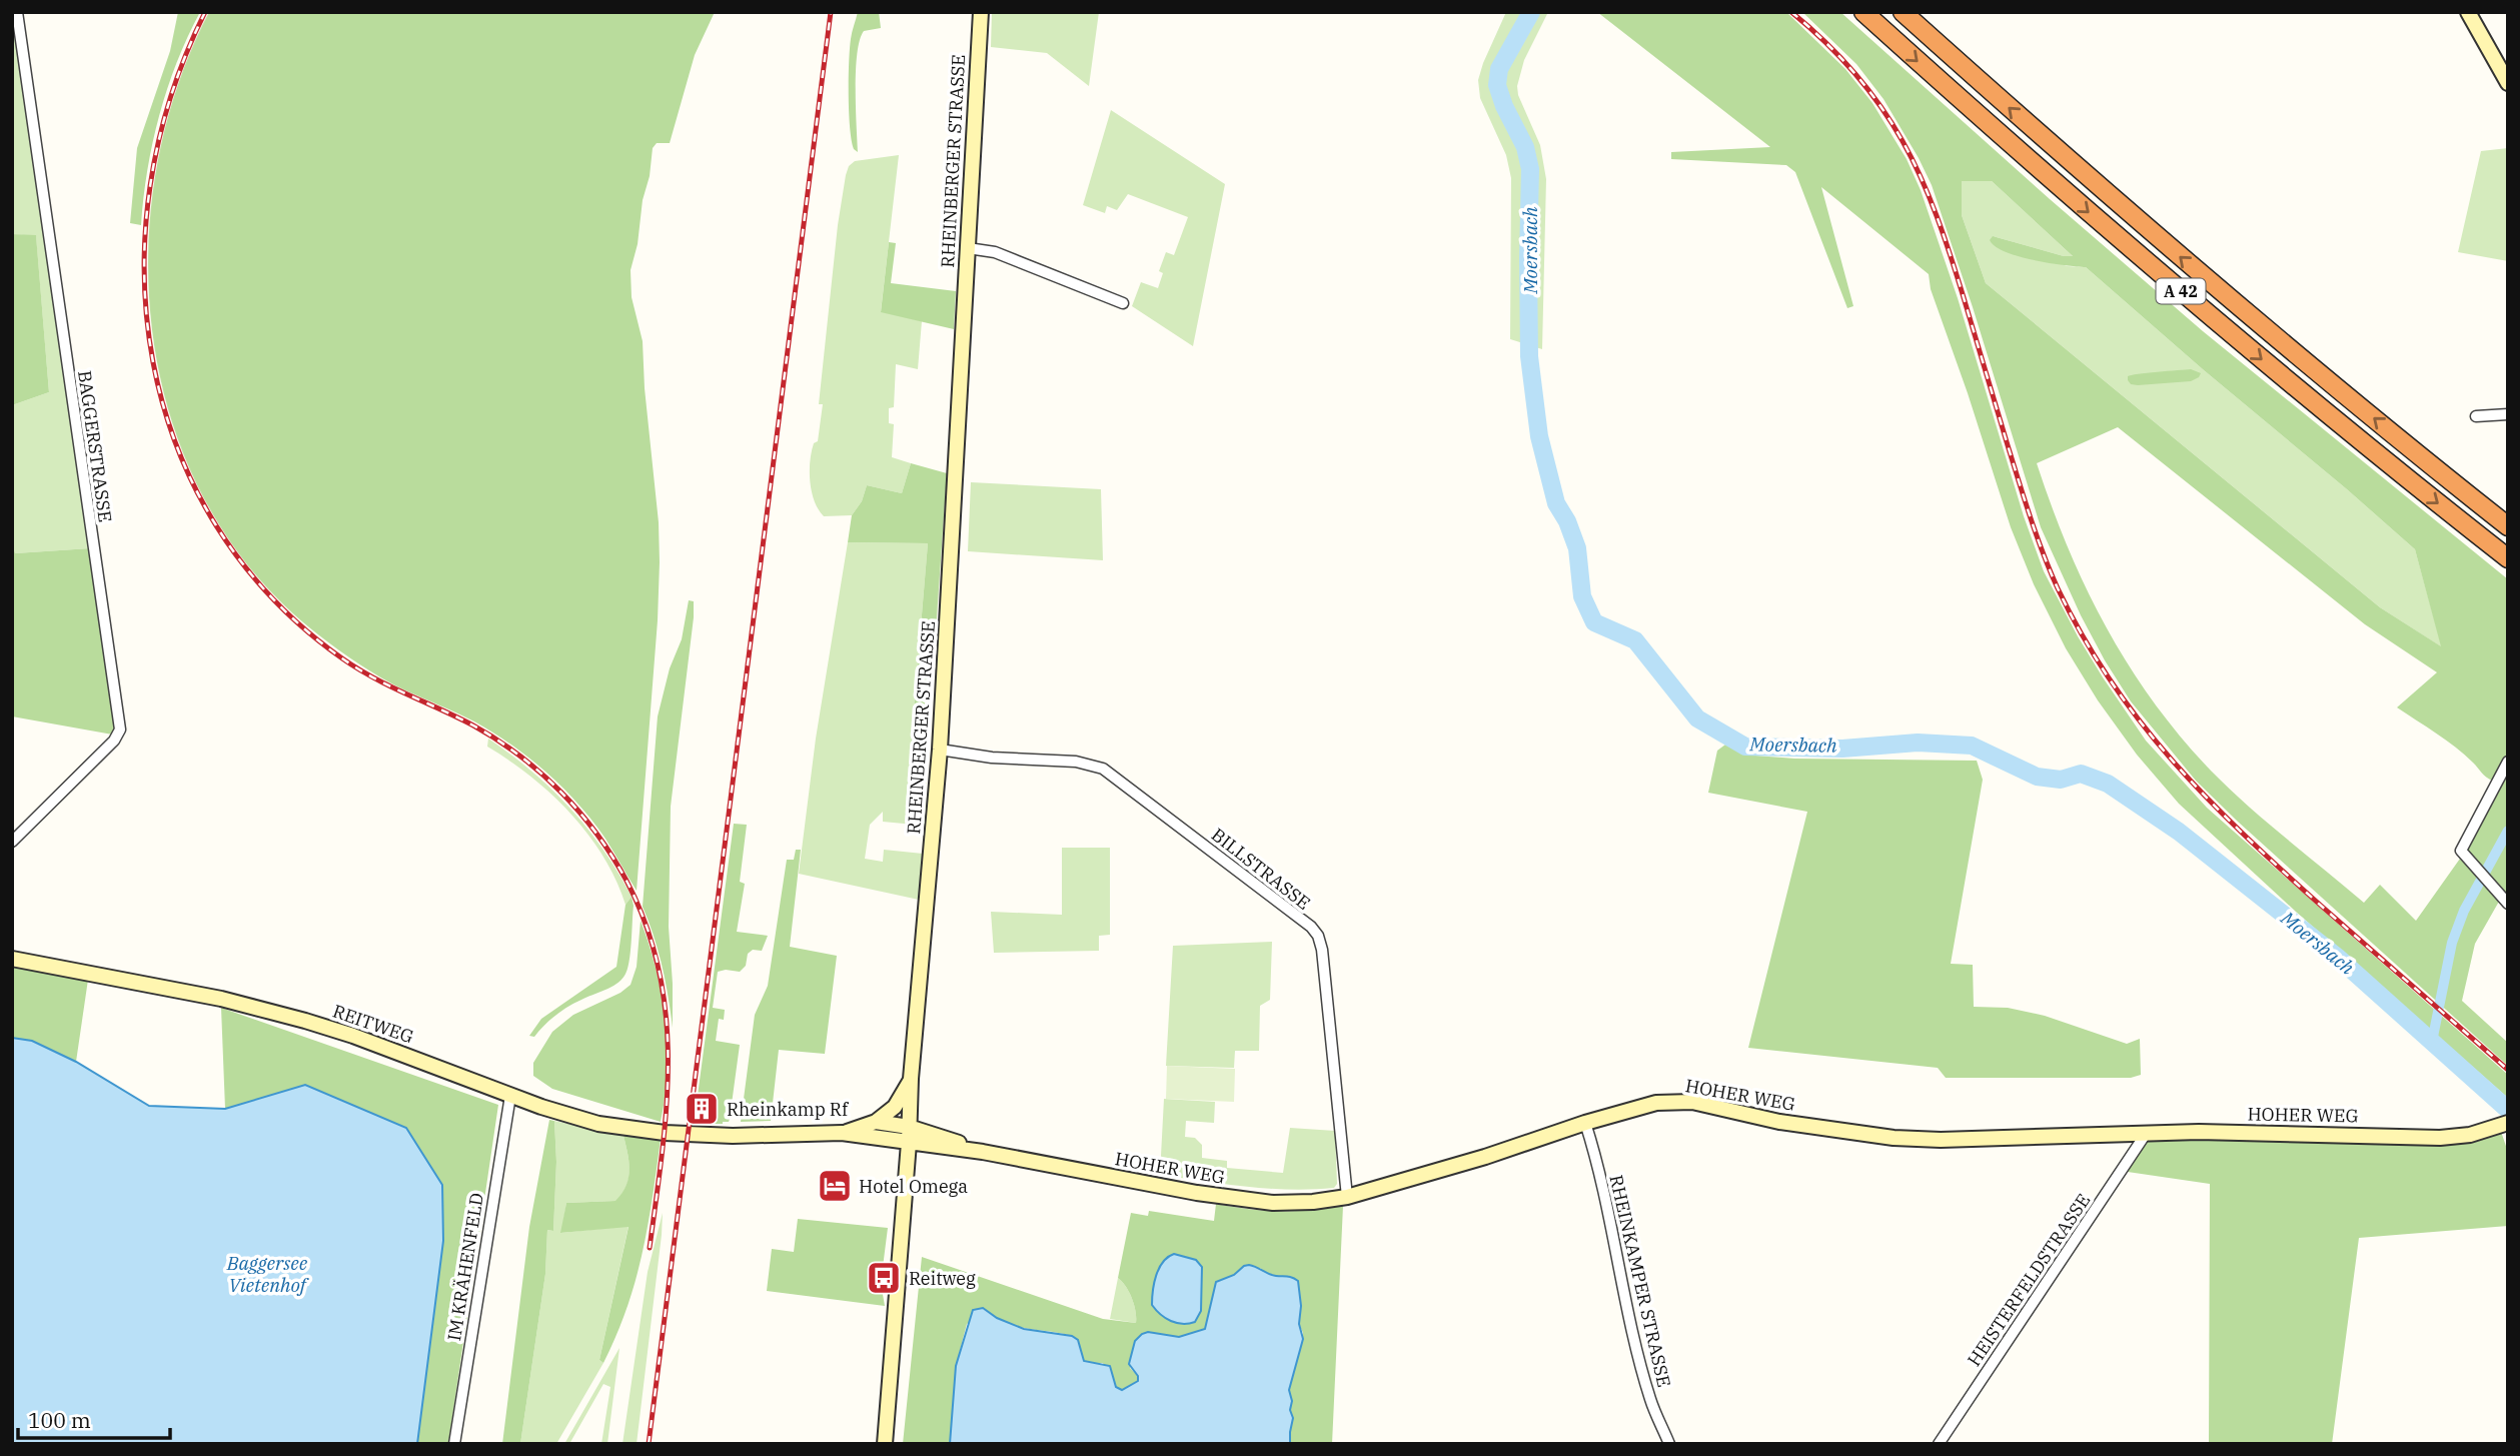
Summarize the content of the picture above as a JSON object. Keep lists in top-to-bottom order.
{
  "streets": {
    "highway": ["A 42"],
    "main road": ["RHEINBERGER STRASSE", "REITWEG", "HOHER WEG"],
    "street": [
      "BAGGERSTRASSE",
      "BILLSTRASSE",
      "IM KRÄHENFELD",
      "HEISTERFELDSTRASSE",
      "RHEINKAMPER STRASSE"
    ]
  },
  "crossings": [
    ["RHEINBERGER STRASSE", "BILLSTRASSE"],
    ["RHEINBERGER STRASSE", "REITWEG"],
    ["RHEINBERGER STRASSE", "HOHER WEG"],
    ["BILLSTRASSE", "HOHER WEG"],
    ["REITWEG", "HOHER WEG"],
    ["REITWEG", "IM KRÄHENFELD"],
    ["HOHER WEG", "HEISTERFELDSTRASSE"],
    ["HOHER WEG", "RHEINKAMPER STRASSE"]
  ],
  "water": ["Moersbach", "Baggersee Vietenhof"],
  "places": {
    "building": ["Rheinkamp Rf"],
    "hotel": ["Hotel Omega"],
    "bus stop": ["Reitweg"]
  },
  "scale_bar": "100 m"
}
